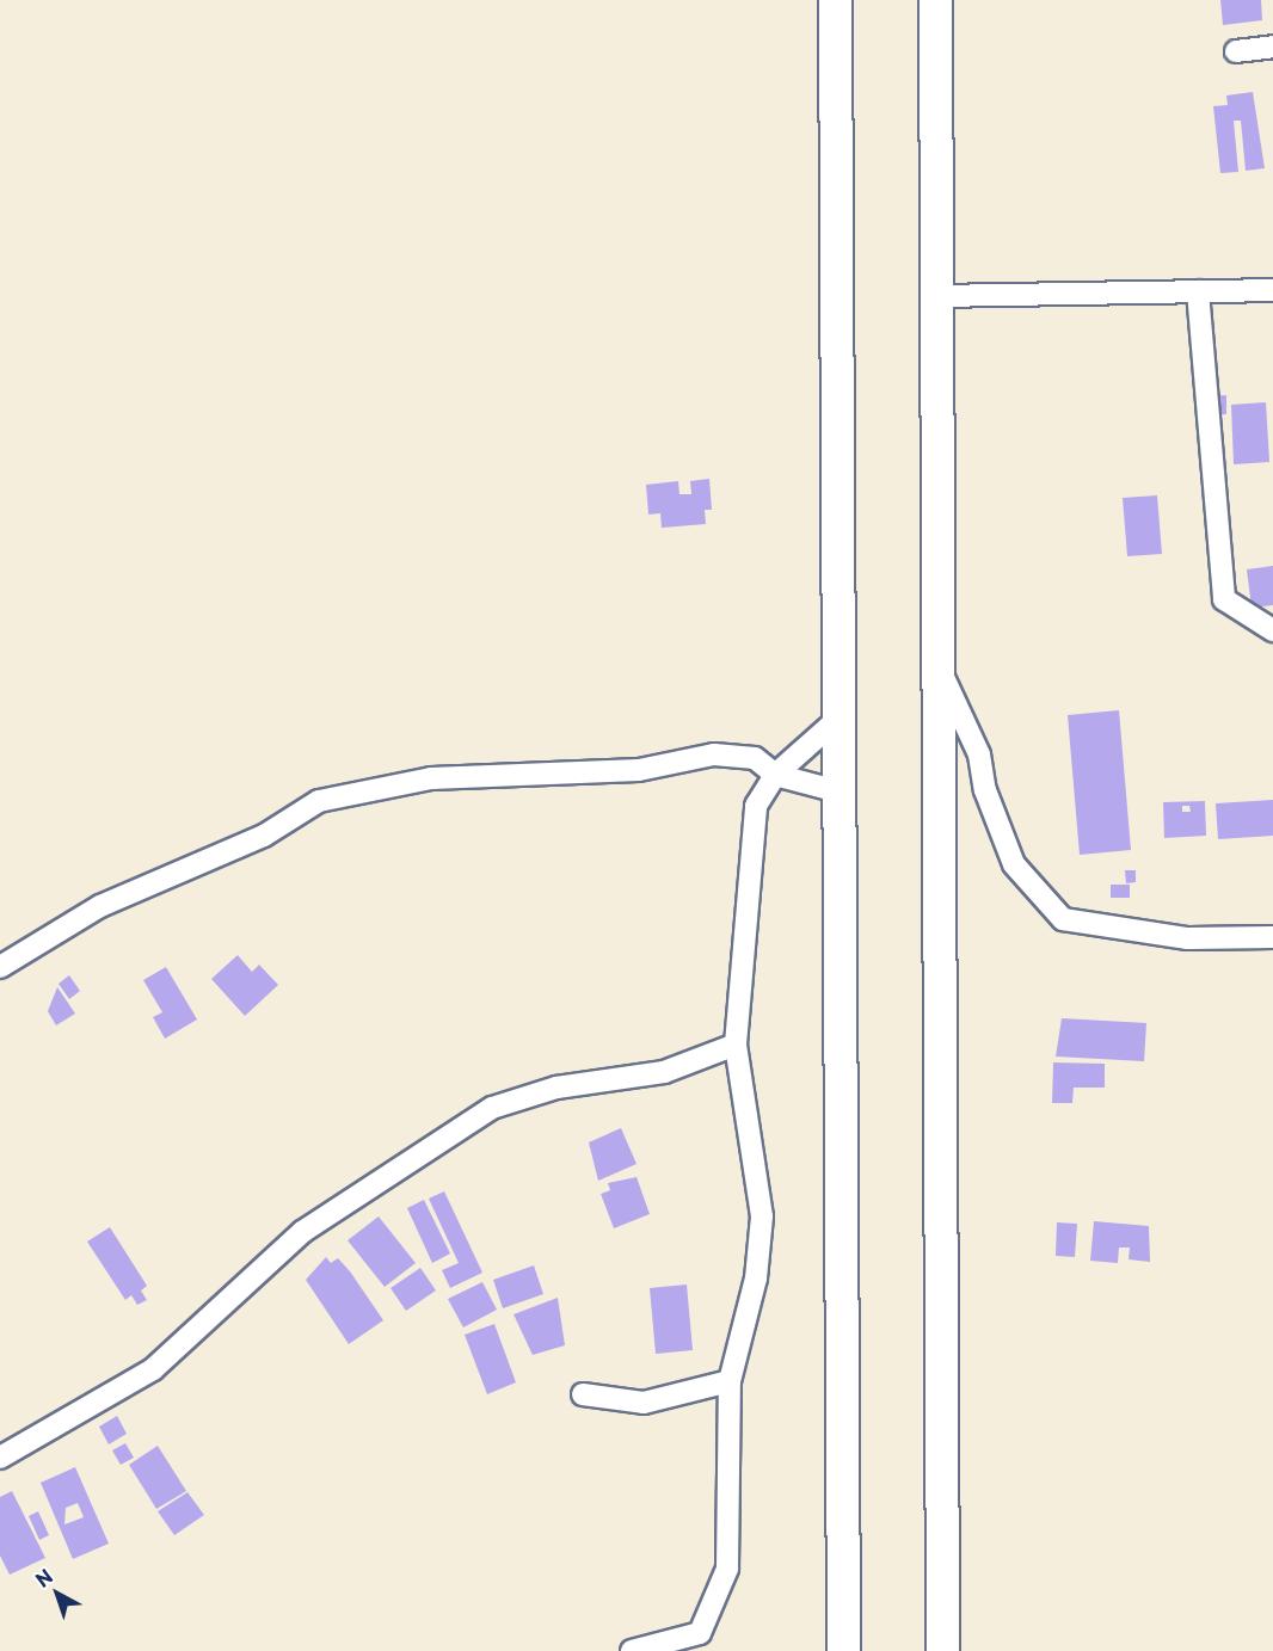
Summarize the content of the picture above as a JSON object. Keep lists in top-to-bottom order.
{
  "north": "top left"
}
